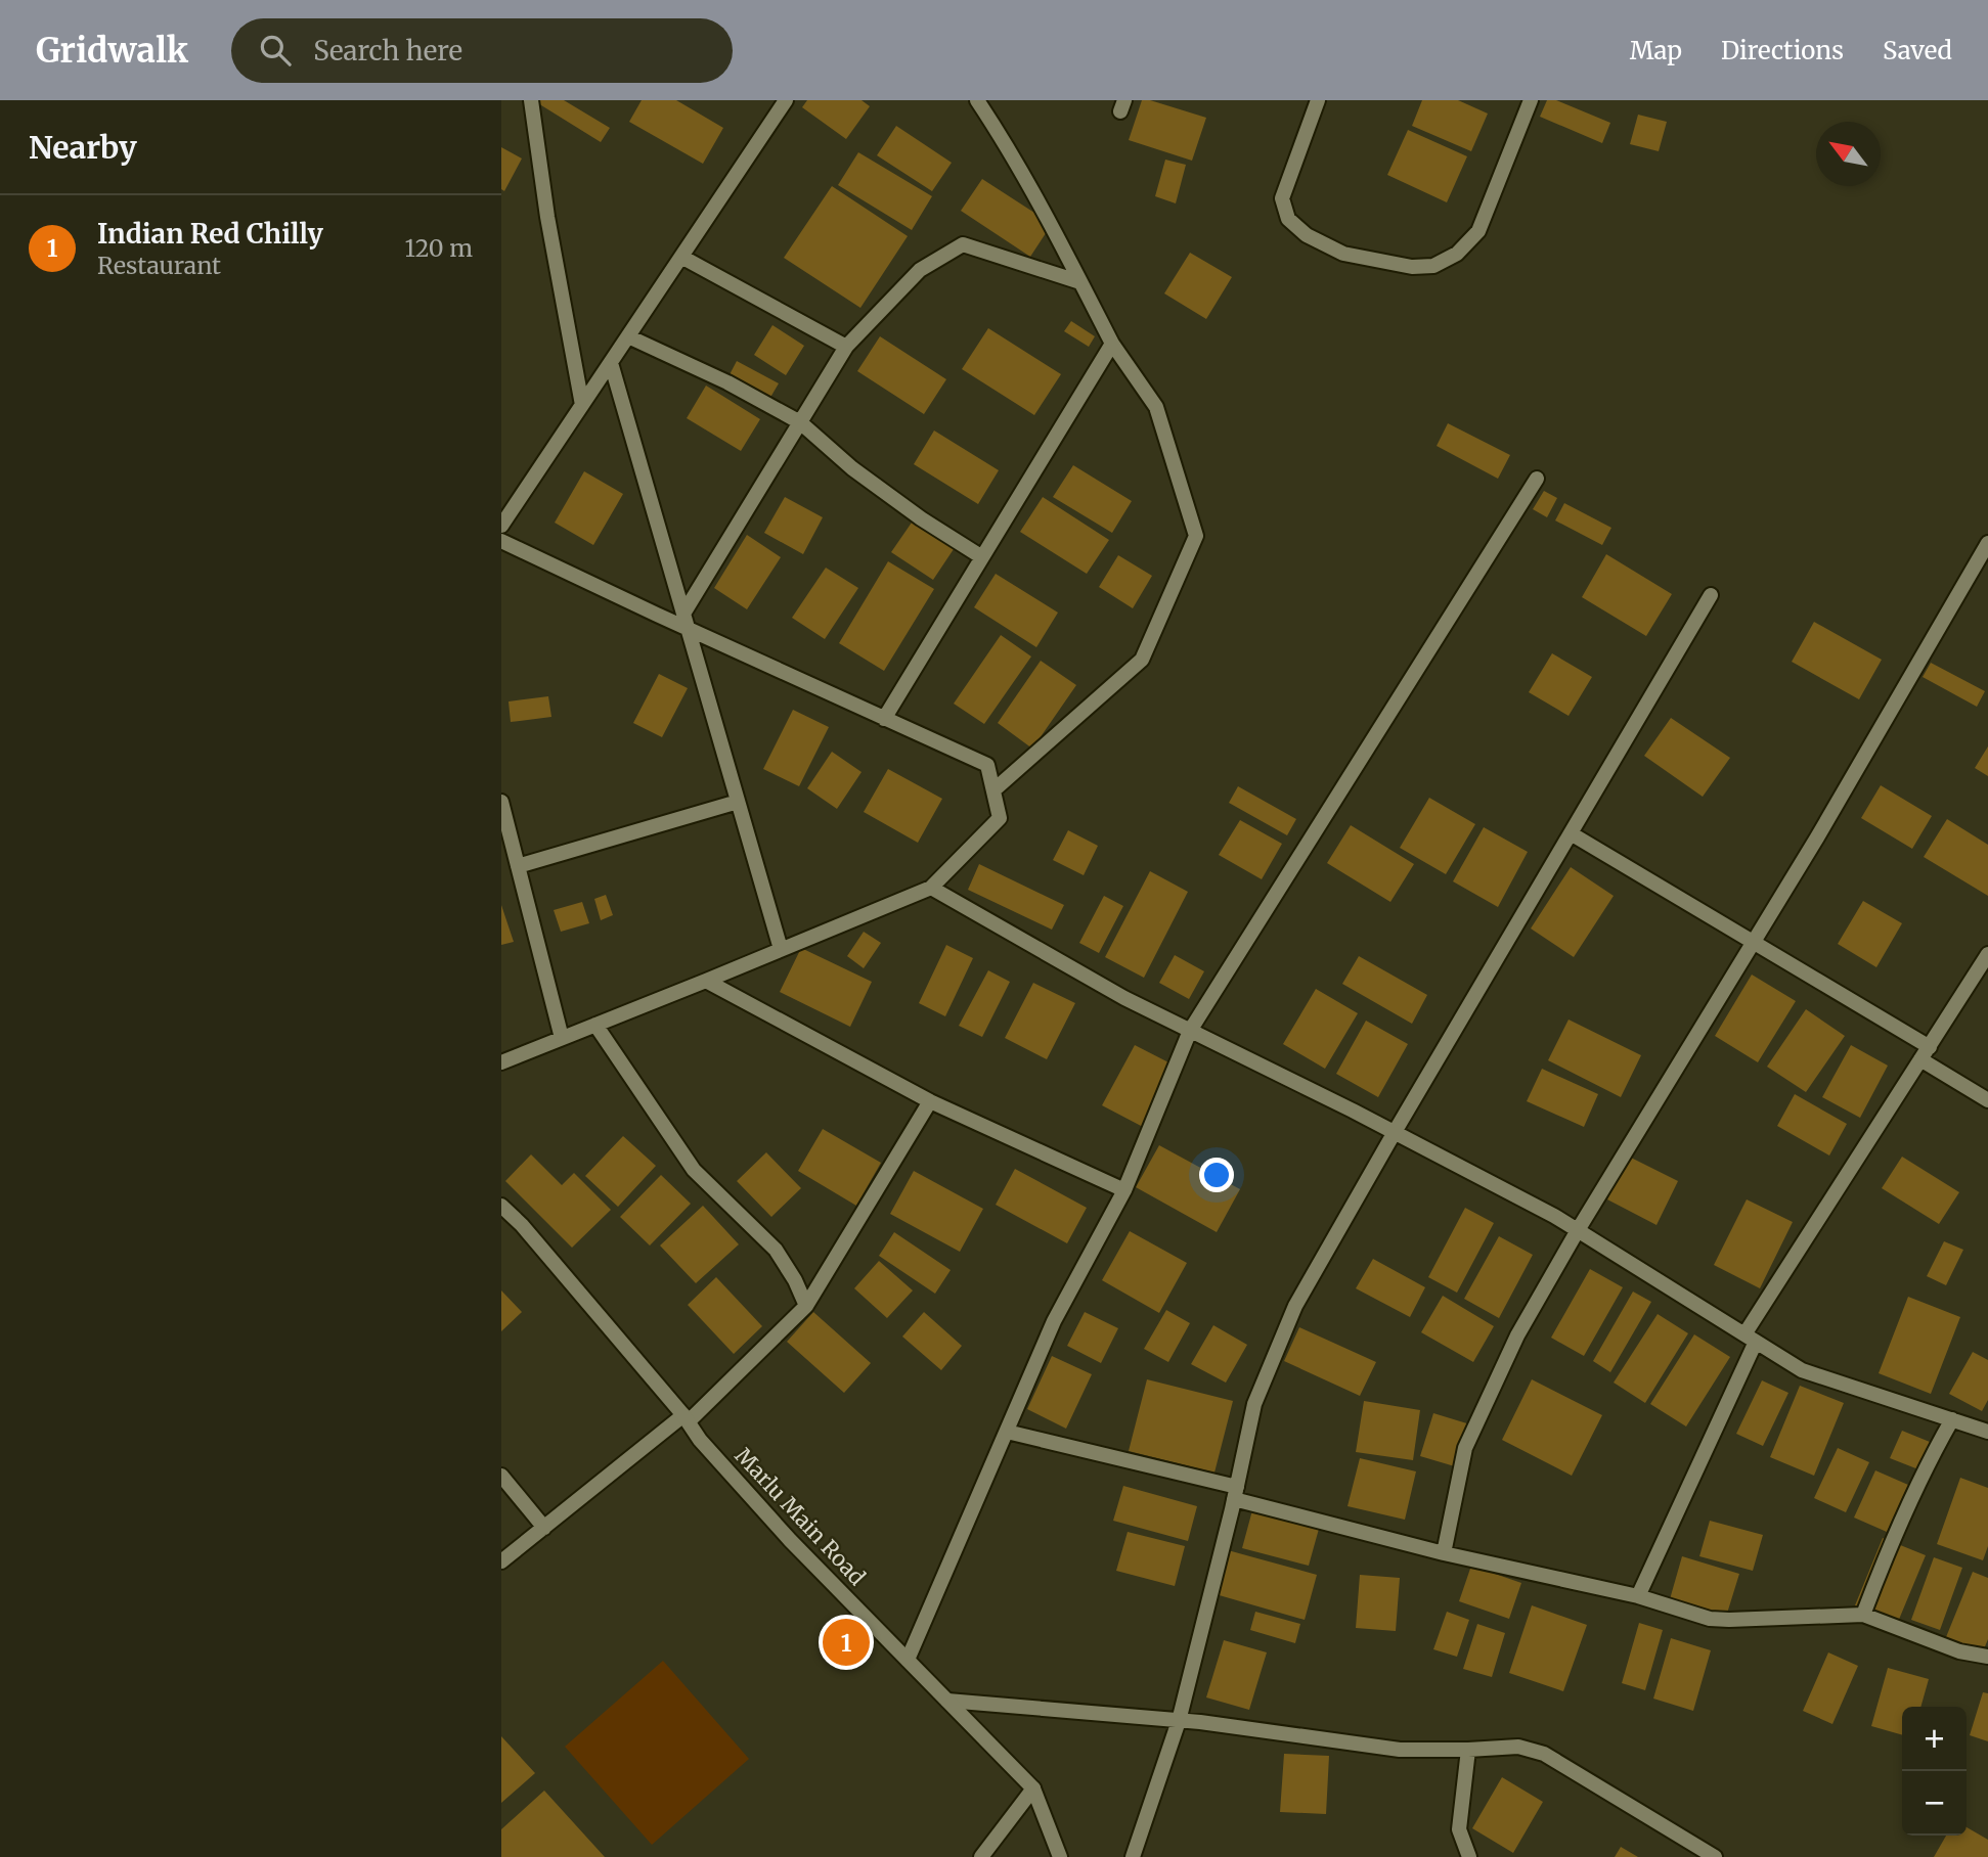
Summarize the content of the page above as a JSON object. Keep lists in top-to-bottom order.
{
  "streets": {
    "street": ["Marlu Main Road"]
  },
  "north": "top left",
  "page": {
    "header": "Gridwalk",
    "search": "Search here",
    "nav": ["Map", "Directions", "Saved"],
    "heading": "Nearby",
    "list": [
      {
        "mark": "1",
        "name": "Indian Red Chilly",
        "note": "Restaurant",
        "value": "120 m"
      }
    ],
    "pins": "1",
    "map_buttons": ["+", "−"]
  }
}
